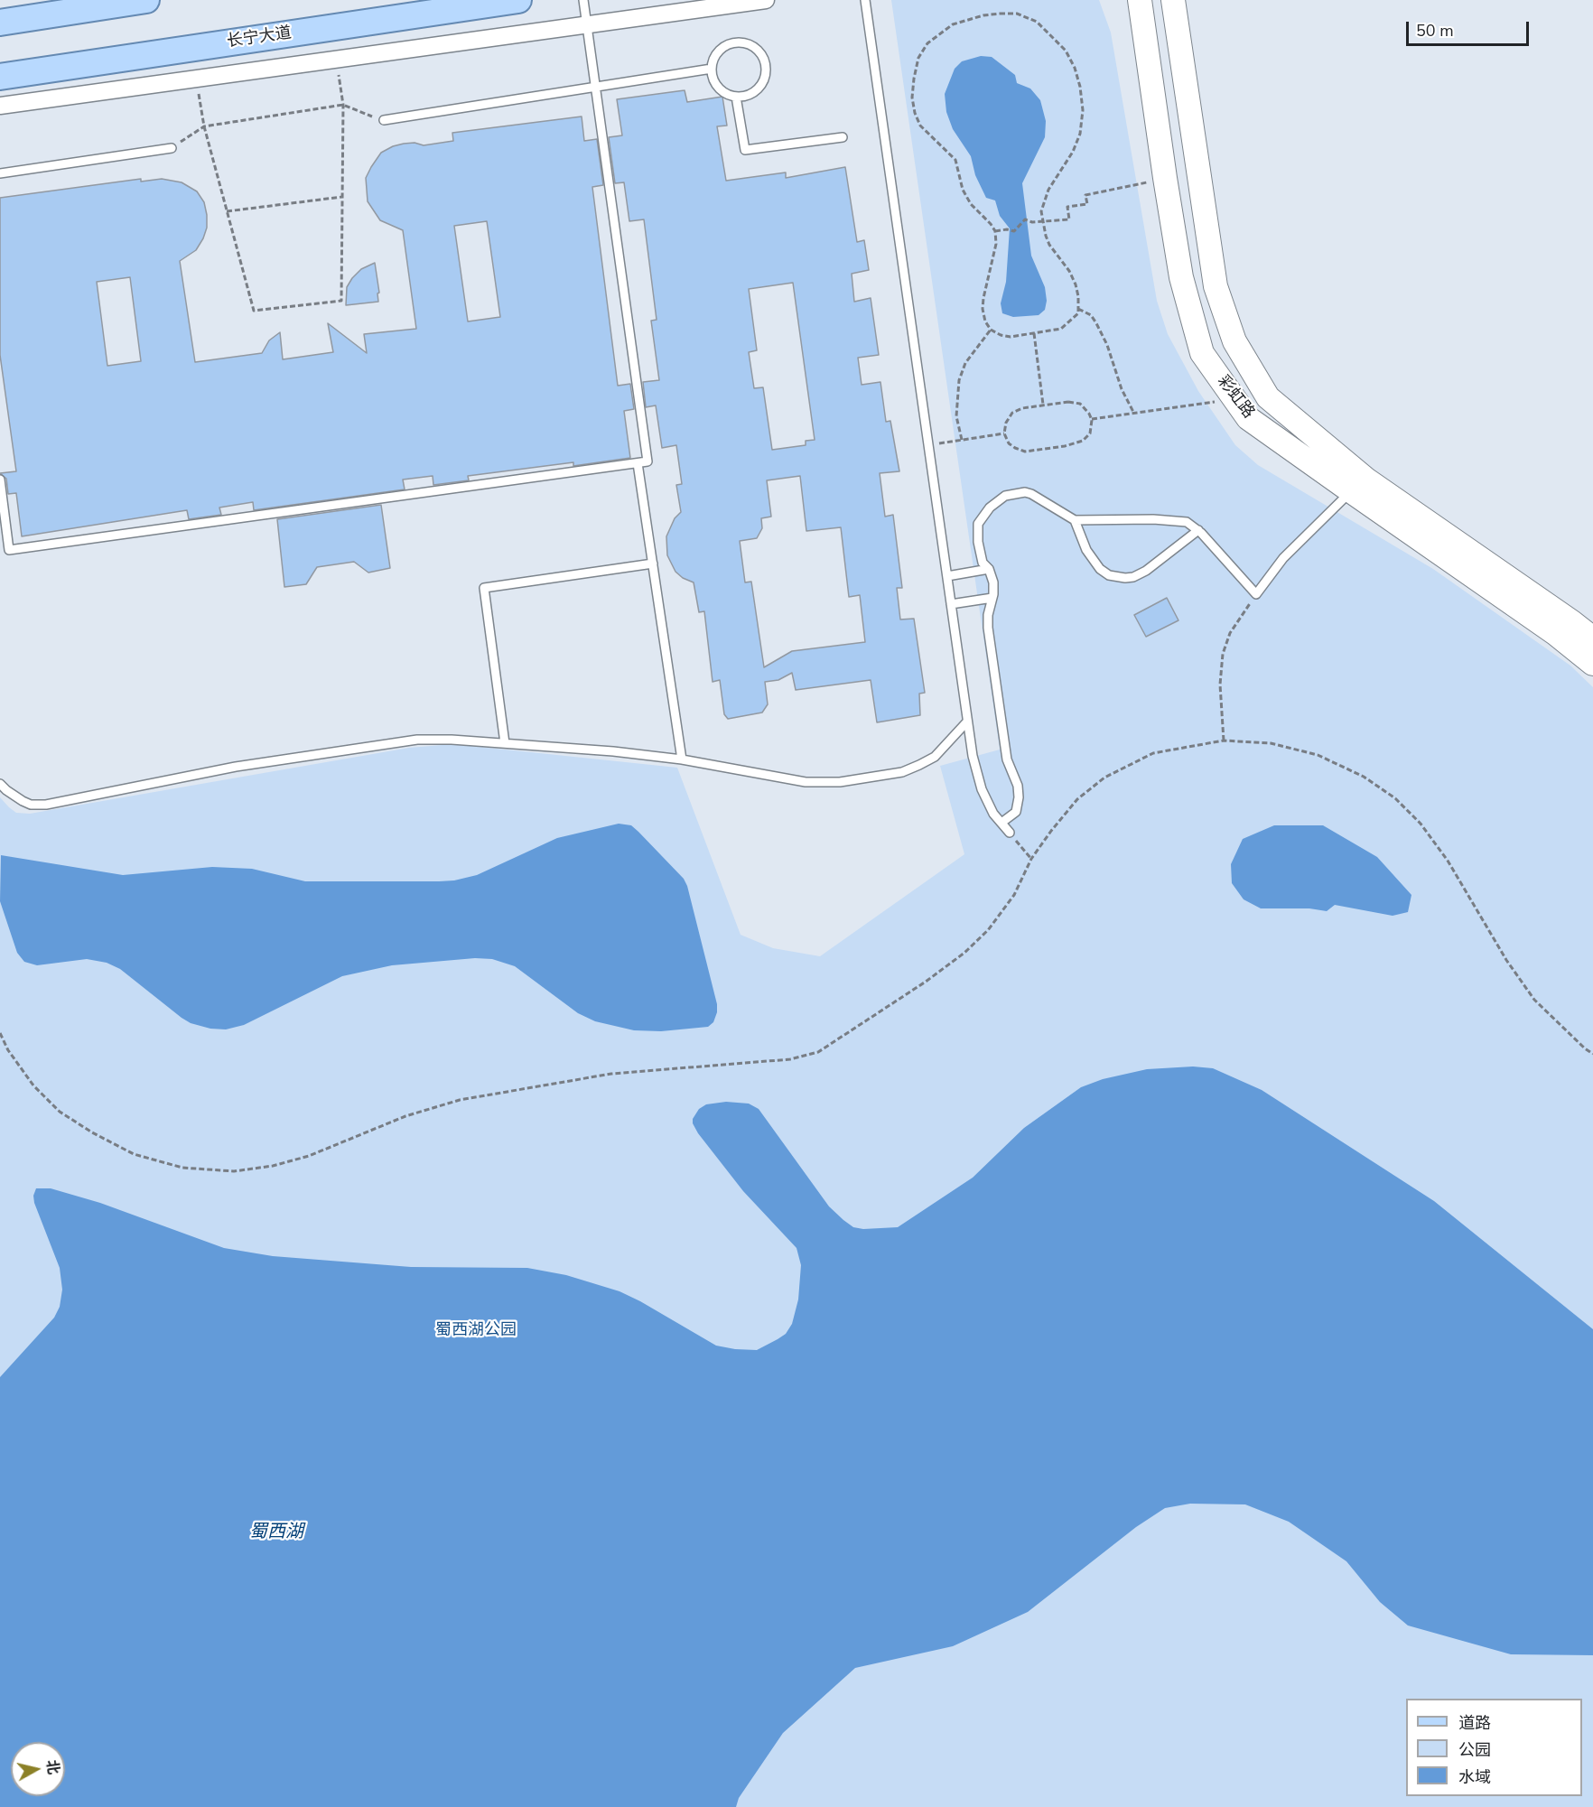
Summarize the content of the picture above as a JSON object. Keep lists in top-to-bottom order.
{
  "streets": {
    "main road": ["长宁大道", "彩虹路"]
  },
  "water": ["蜀西湖"],
  "parks": ["蜀西湖公园"],
  "legend": ["道路", "公园", "水域"],
  "scale_bar": "50 m",
  "north": "right"
}
